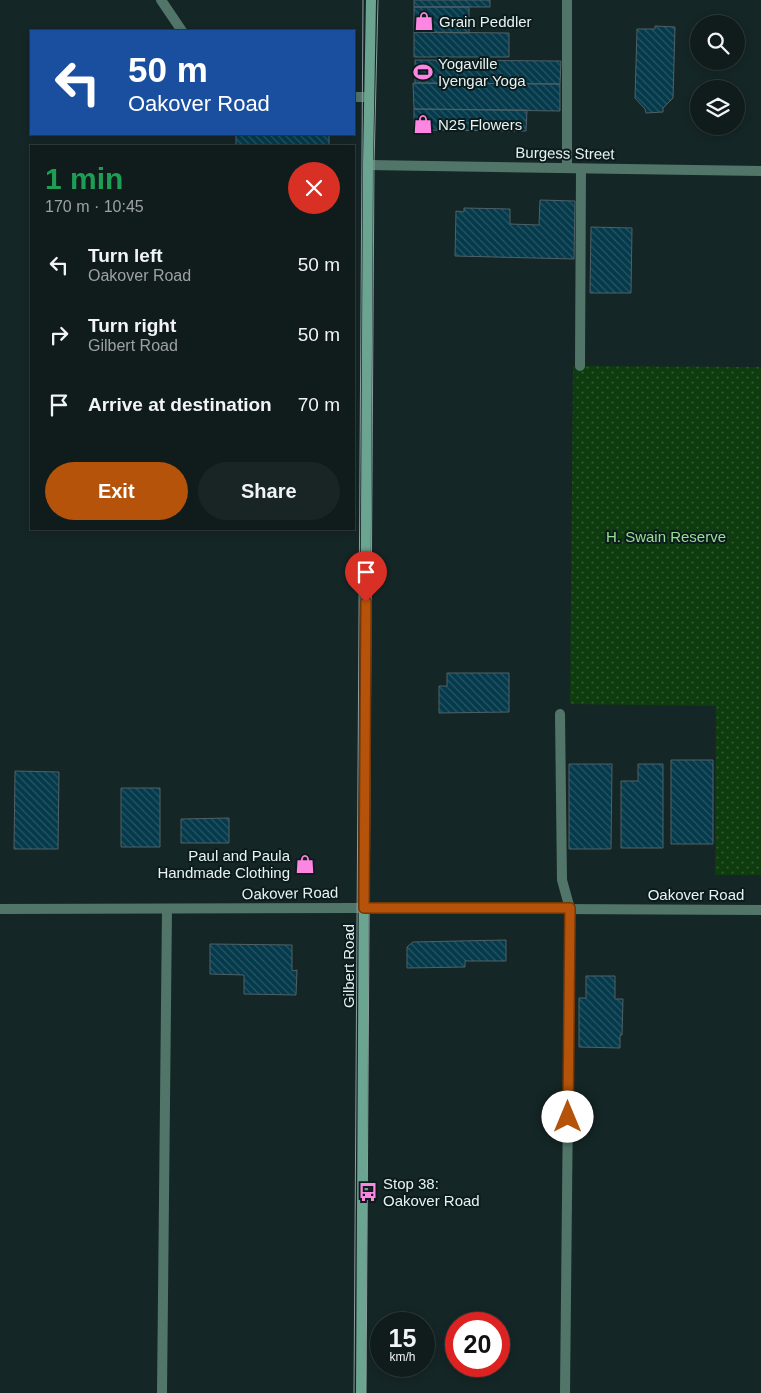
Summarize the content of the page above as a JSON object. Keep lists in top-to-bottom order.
{
  "streets": {
    "street": ["Burgess Street", "Oakover Road", "Gilbert Road"]
  },
  "crossings": [
    ["Burgess Street", "Gilbert Road"],
    ["Oakover Road", "Gilbert Road"]
  ],
  "parks": ["H. Swain Reserve"],
  "places": {
    "shop": ["Grain Peddler", "N25 Flowers", "Paul and Paula Handmade Clothing"],
    "sports": ["Yogaville Iyengar Yoga"],
    "bus stop": ["Stop 38: Oakover Road"]
  },
  "page": {
    "turn": ["50 m", "Oakover Road"],
    "heading": ["1 min", "170 m · 10:45"],
    "list": [
      {
        "name": "Turn left",
        "note": "Oakover Road",
        "value": "50 m"
      },
      {
        "name": "Turn right",
        "note": "Gilbert Road",
        "value": "50 m"
      },
      {
        "name": "Arrive at destination",
        "value": "70 m"
      }
    ],
    "buttons": ["Exit", "Share"],
    "speed": "15 km/h",
    "limit": "20"
  }
}
